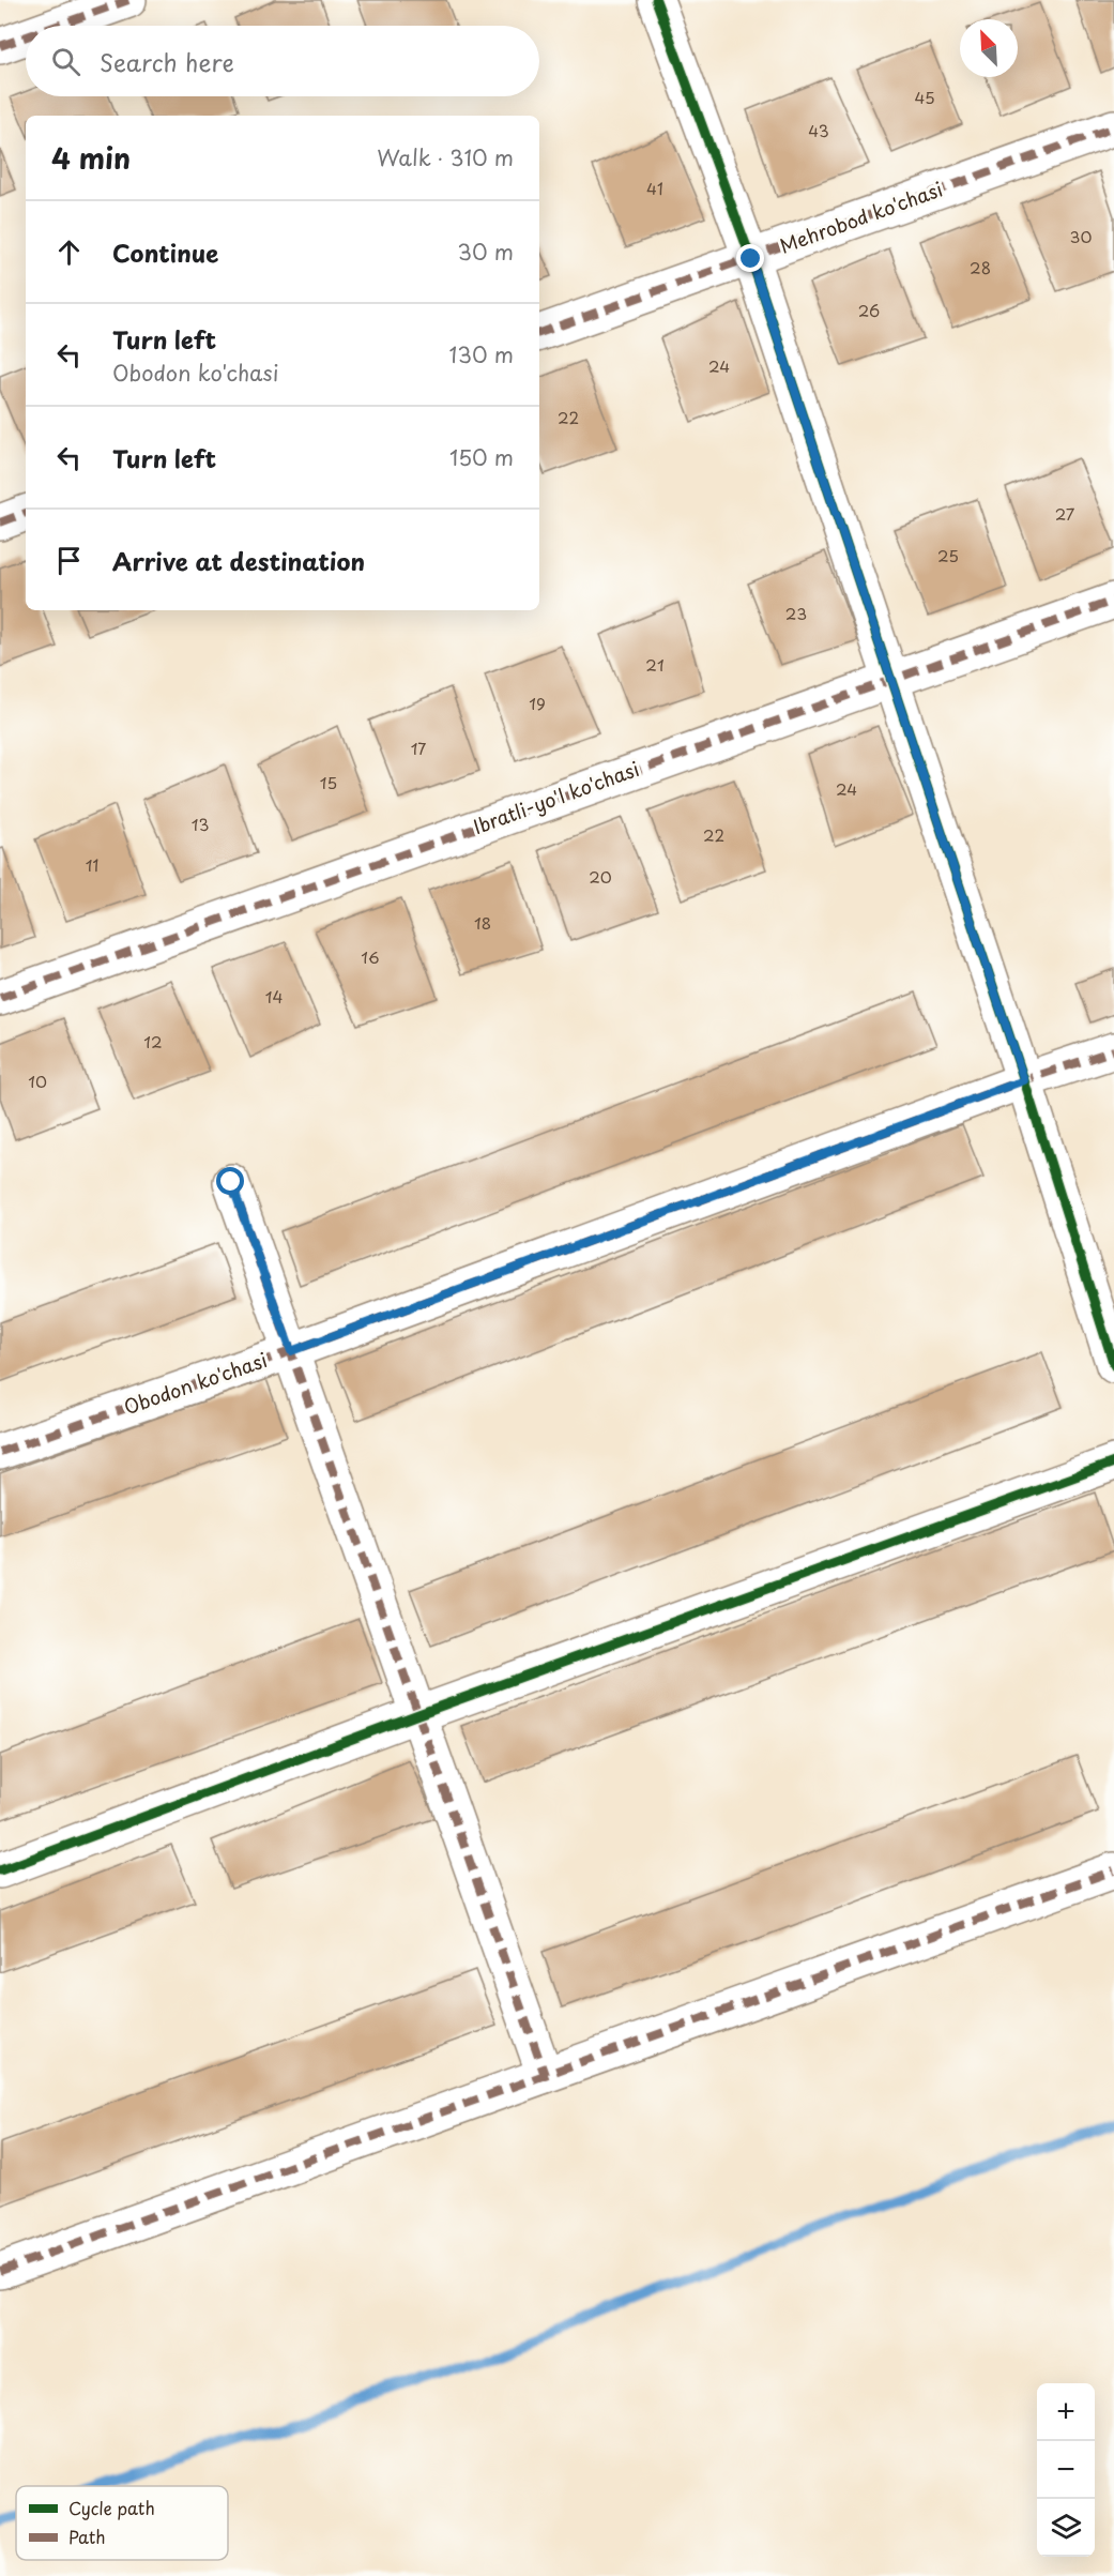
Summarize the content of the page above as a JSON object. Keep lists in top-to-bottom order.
{
  "streets": {
    "street": ["Mehrobod ko'chasi", "Ibratli-yo'l ko'chasi", "Obodon ko'chasi"]
  },
  "house_numbers": [
    "45",
    "43",
    "41",
    "30",
    "28",
    "26",
    "24",
    "22",
    "27",
    "25",
    "23",
    "21",
    "19",
    "17",
    "15",
    "24",
    "13",
    "22",
    "11",
    "20",
    "18",
    "16",
    "14",
    "12",
    "10"
  ],
  "legend": ["Cycle path", "Path"],
  "north": "top left",
  "page": {
    "search": "Search here",
    "heading": ["4 min", "Walk · 310 m"],
    "list": [
      ["Continue", "30 m"],
      ["Turn left", "Obodon ko'chasi", "130 m"],
      ["Turn left", "150 m"],
      "Arrive at destination"
    ],
    "map_buttons": ["+", "−"]
  }
}
